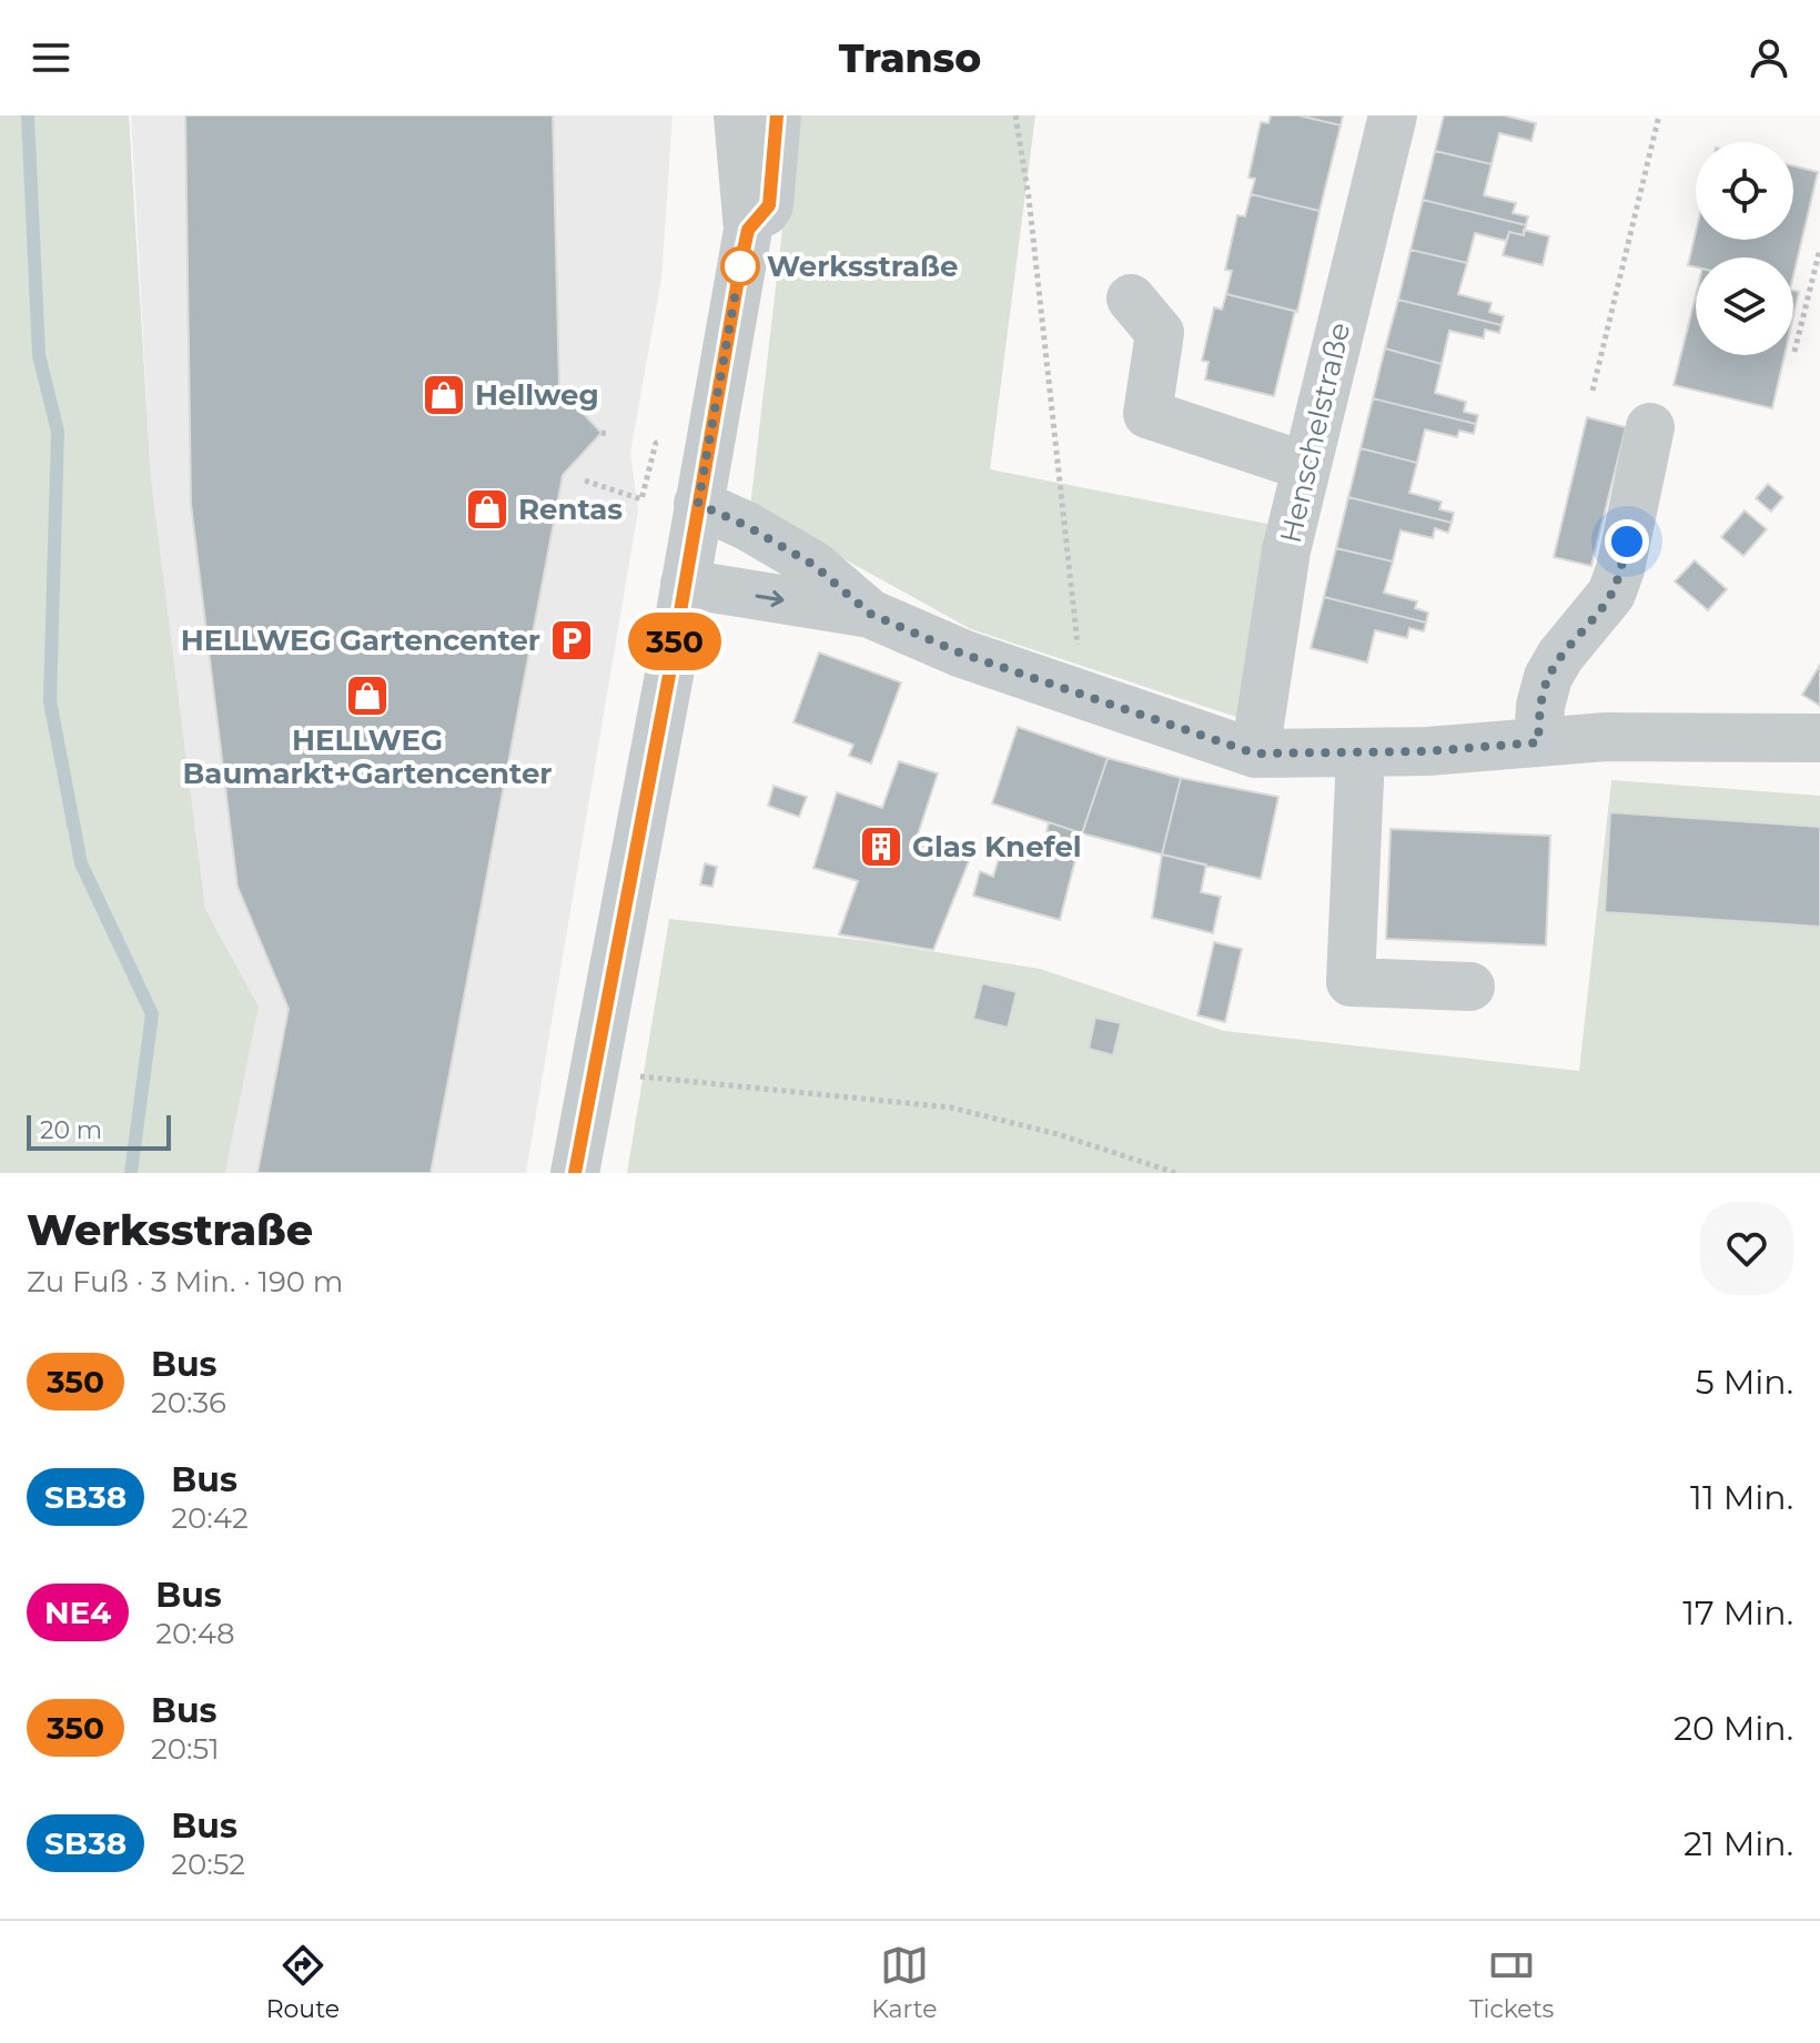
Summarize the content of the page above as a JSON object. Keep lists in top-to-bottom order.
{
  "streets": {
    "street": ["Henschelstraße"]
  },
  "places": {
    "other": ["Werksstraße"],
    "shop": ["Hellweg", "Rentas", "HELLWEG Baumarkt+Gartencenter"],
    "parking": ["HELLWEG Gartencenter"],
    "building": ["Glas Knefel"]
  },
  "lines": ["bus line 350"],
  "scale_bar": "20 m",
  "page": {
    "header": "Transo",
    "on_map": "350",
    "scale": "20 m",
    "heading": ["Werksstraße", "Zu Fuß · 3 Min. · 190 m"],
    "list": [
      {
        "mark": "350",
        "name": "Bus",
        "note": "20:36",
        "value": "5 Min."
      },
      {
        "mark": "SB38",
        "name": "Bus",
        "note": "20:42",
        "value": "11 Min."
      },
      {
        "mark": "NE4",
        "name": "Bus",
        "note": "20:48",
        "value": "17 Min."
      },
      {
        "mark": "350",
        "name": "Bus",
        "note": "20:51",
        "value": "20 Min."
      },
      {
        "mark": "SB38",
        "name": "Bus",
        "note": "20:52",
        "value": "21 Min."
      }
    ],
    "tabs": ["Route", "Karte", "Tickets"]
  }
}
